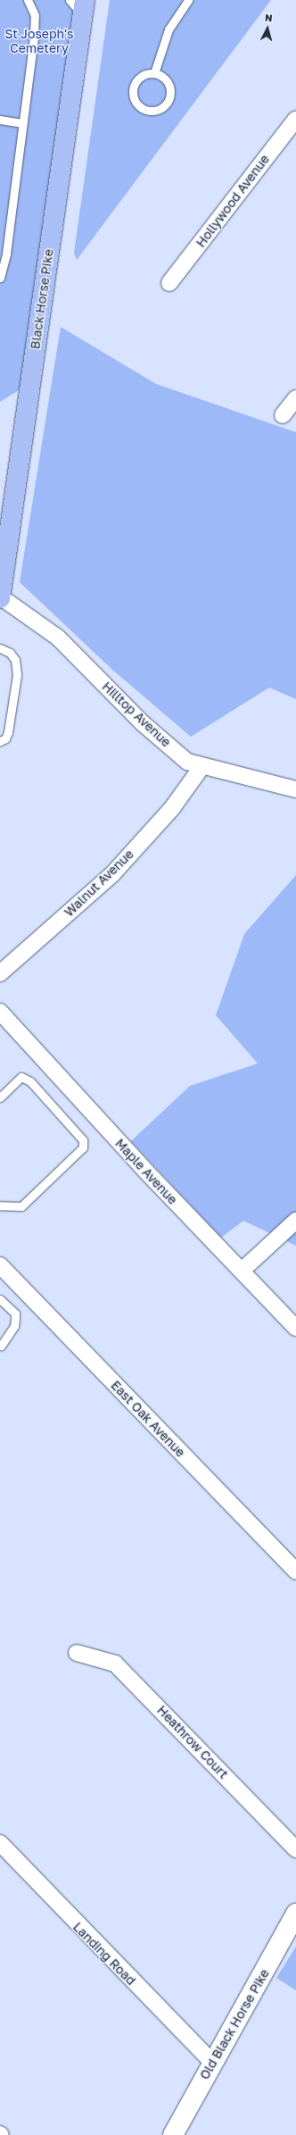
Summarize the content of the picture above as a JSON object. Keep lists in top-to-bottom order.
{
  "streets": {
    "main road": ["Black Horse Pike"],
    "street": [
      "Hollywood Avenue",
      "Hilltop Avenue",
      "Walnut Avenue",
      "Maple Avenue",
      "East Oak Avenue",
      "Heathrow Court",
      "Landing Road",
      "Old Black Horse Pike"
    ]
  },
  "crossings": [
    ["Black Horse Pike", "Hilltop Avenue"],
    ["Hilltop Avenue", "Walnut Avenue"],
    ["Landing Road", "Old Black Horse Pike"]
  ],
  "parks": ["St Joseph's Cemetery"],
  "north": "top"
}
